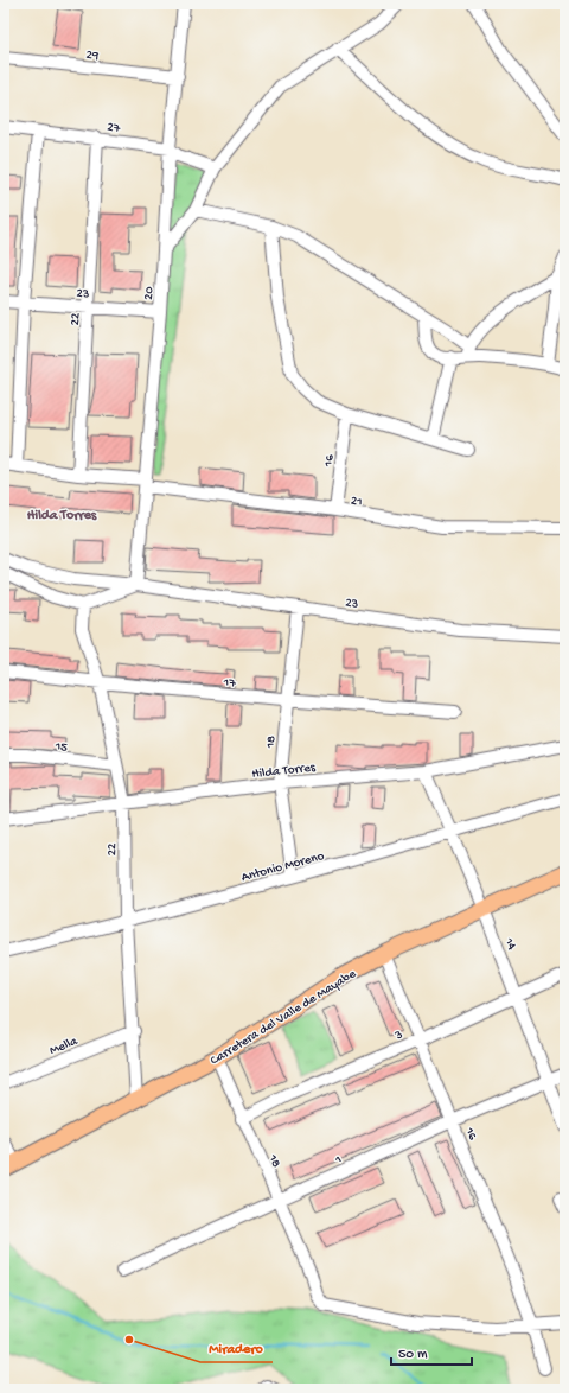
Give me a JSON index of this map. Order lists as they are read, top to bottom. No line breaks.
{"streets":{"main road":["Carretera del Valle de Mayabe"],"street":["29","27","23","20","22","16","21","17","18","15","Hilda Torres","Antonio Moreno","14","3","Mella","1"]},"crossings":[["29","20"],["27","20"],["27","22"],["23","20"],["23","22"],["23","18"],["20","21"],["22","21"],["22","17"],["22","15"],["22","Hilda Torres"],["22","Antonio Moreno"],["22","Carretera del Valle de Mayabe"],["22","Mella"],["16","21"],["16","18"],["16","Carretera del Valle de Mayabe"],["16","3"],["16","1"],["17","18"],["18","Hilda Torres"],["18","Antonio Moreno"],["18","Carretera del Valle de Mayabe"],["18","3"],["18","1"],["Hilda Torres","14"],["Antonio Moreno","14"],["14","Carretera del Valle de Mayabe"],["14","3"],["14","1"]],"districts":["Hilda Torres"],"places":["Miradero"],"scale_bar":"50 m"}
